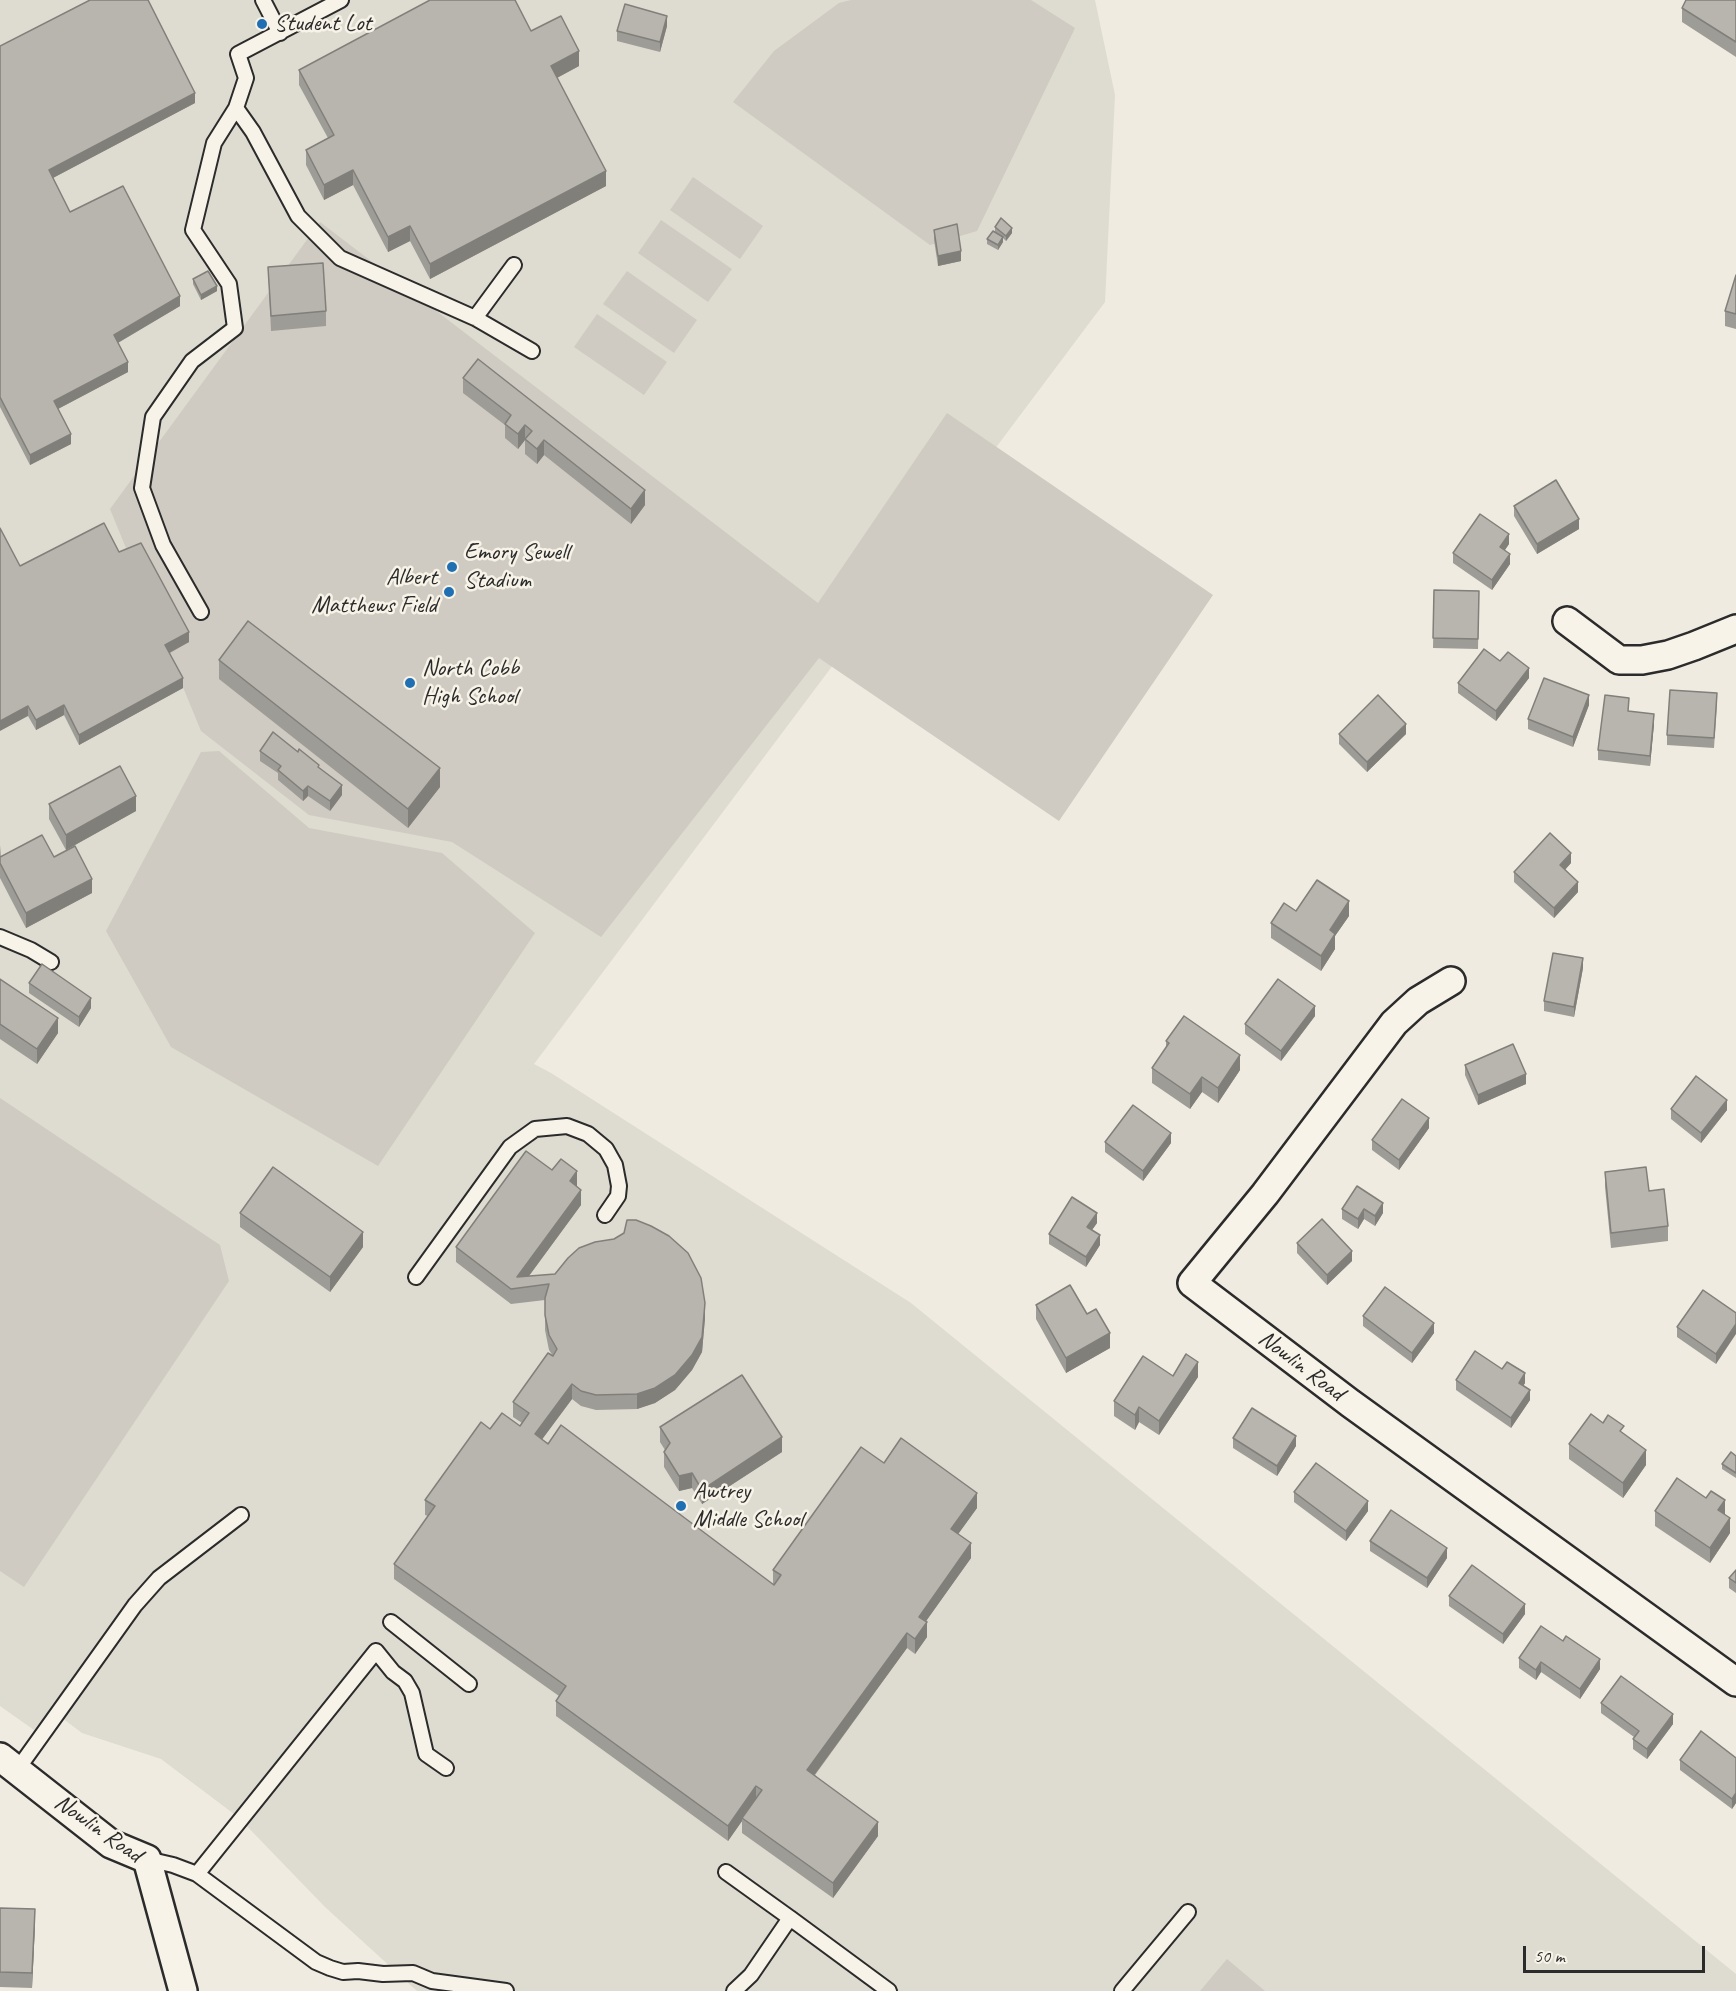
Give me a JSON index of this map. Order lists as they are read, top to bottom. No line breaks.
{"streets":{"street":["Nowlin Road"]},"places":["Student Lot","Emory Sewell Stadium","Albert Matthews Field","North Cobb High School","Awtrey Middle School"],"scale_bar":"50 m"}
